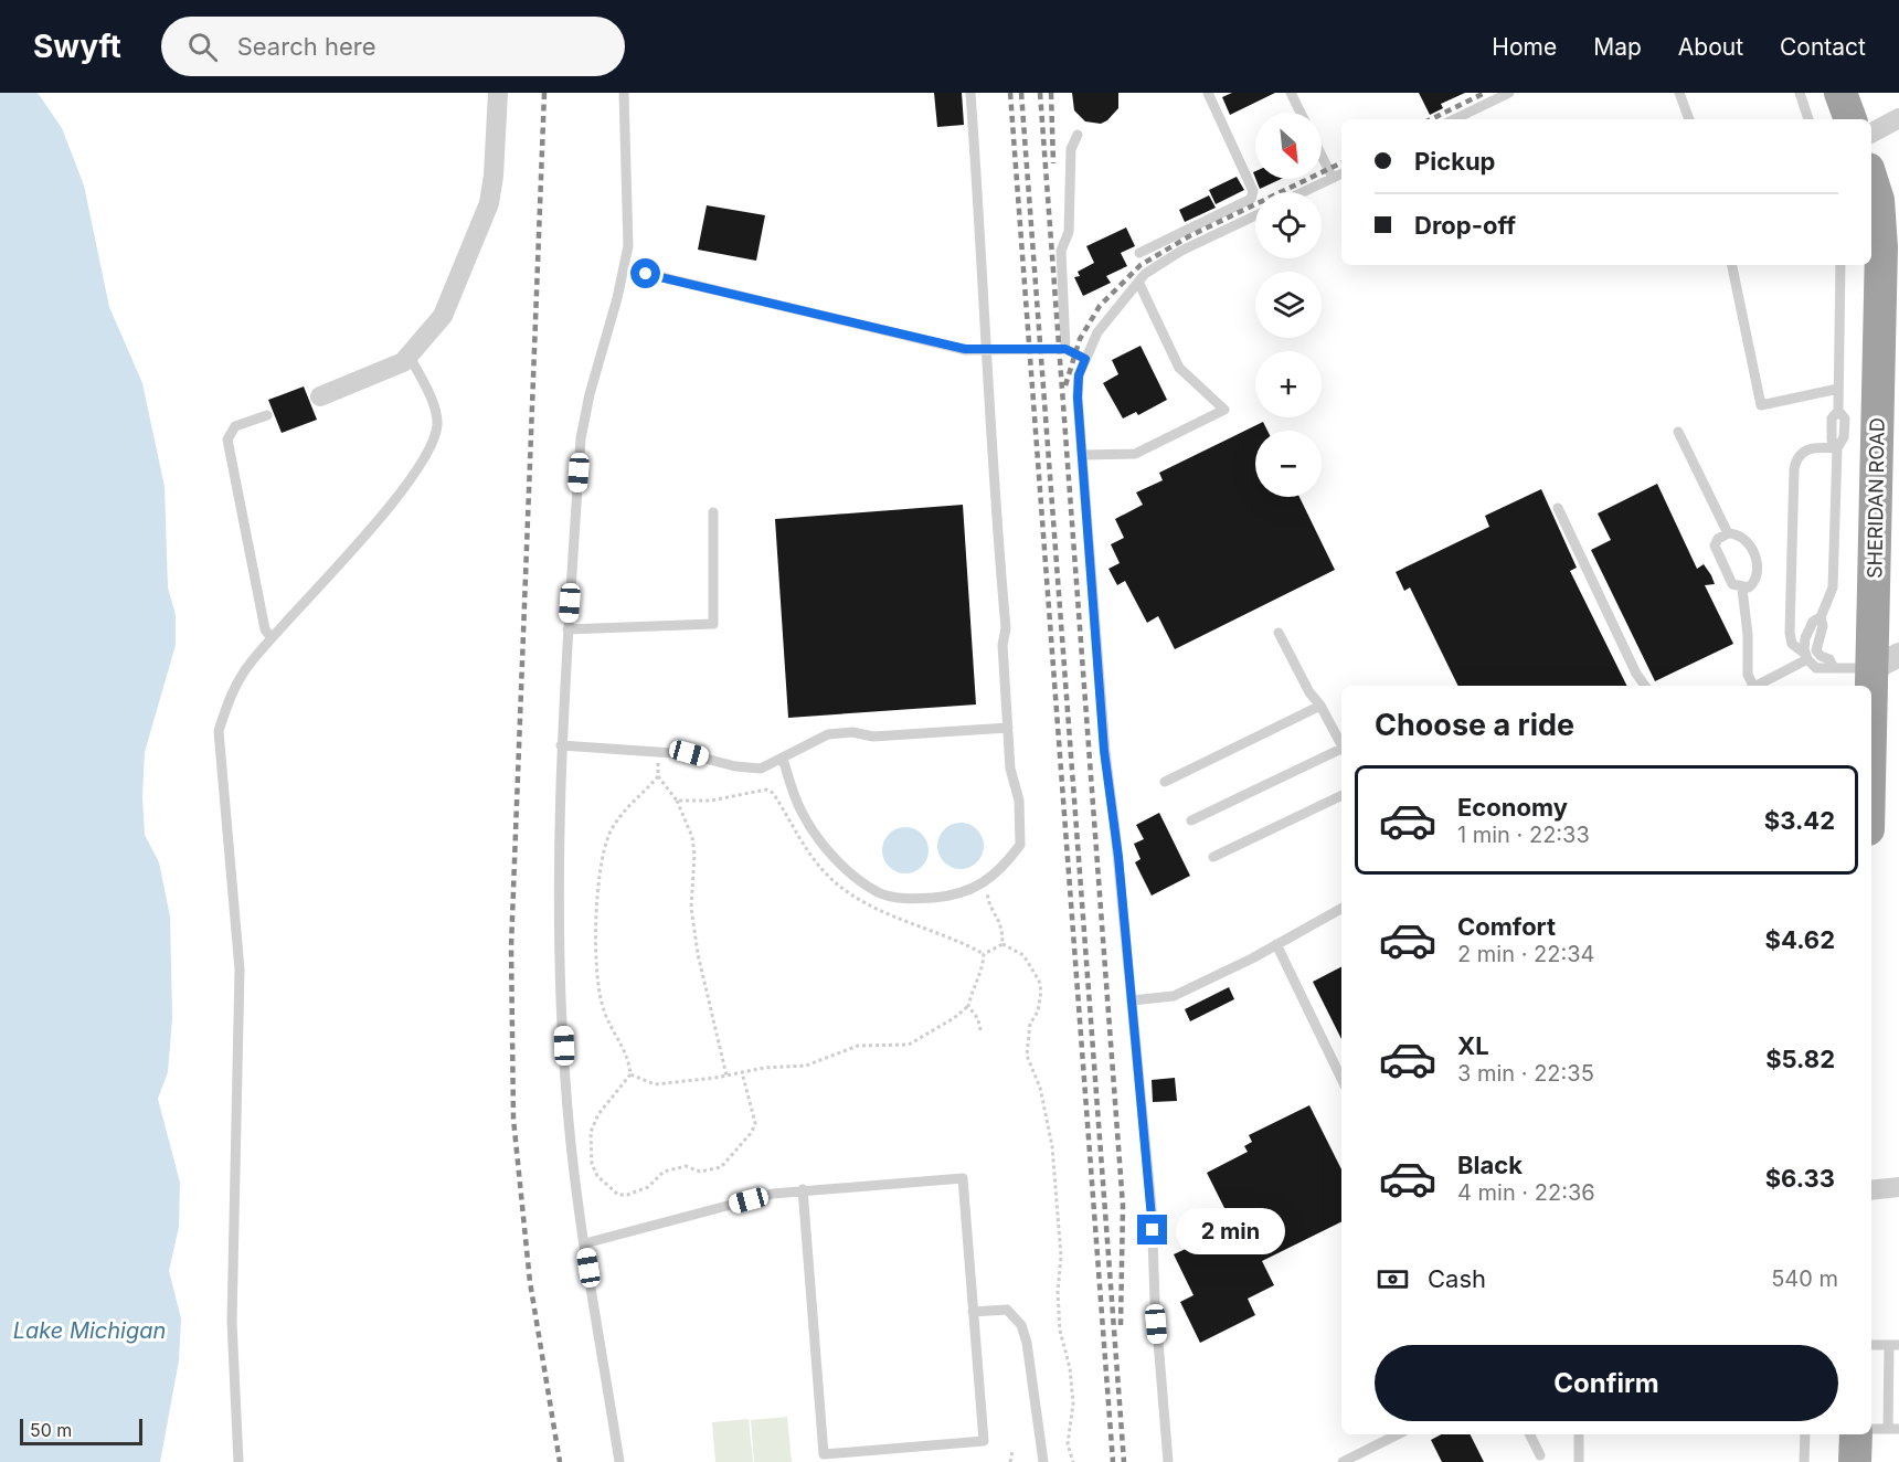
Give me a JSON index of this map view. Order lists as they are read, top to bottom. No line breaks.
{"streets":{"highway":["SHERIDAN ROAD"]},"water":["Lake Michigan"],"scale_bar":"50 m","north":"bottom right","page":{"header":"Swyft","search":"Search here","nav":["Home","Map","About","Contact"],"map_buttons":["+","−"],"banner":["Pickup","Drop-off"],"heading":"Choose a ride","list":[{"name":"Economy","note":"1 min · 22:33","value":"$3.42"},{"name":"Comfort","note":"2 min · 22:34","value":"$4.62"},{"name":"XL","note":"3 min · 22:35","value":"$5.82"},{"name":"Black","note":"4 min · 22:36","value":"$6.33"}],"bubble":"2 min","pay":["Cash","540 m"],"buttons":"Confirm","scale":"50 m"}}
